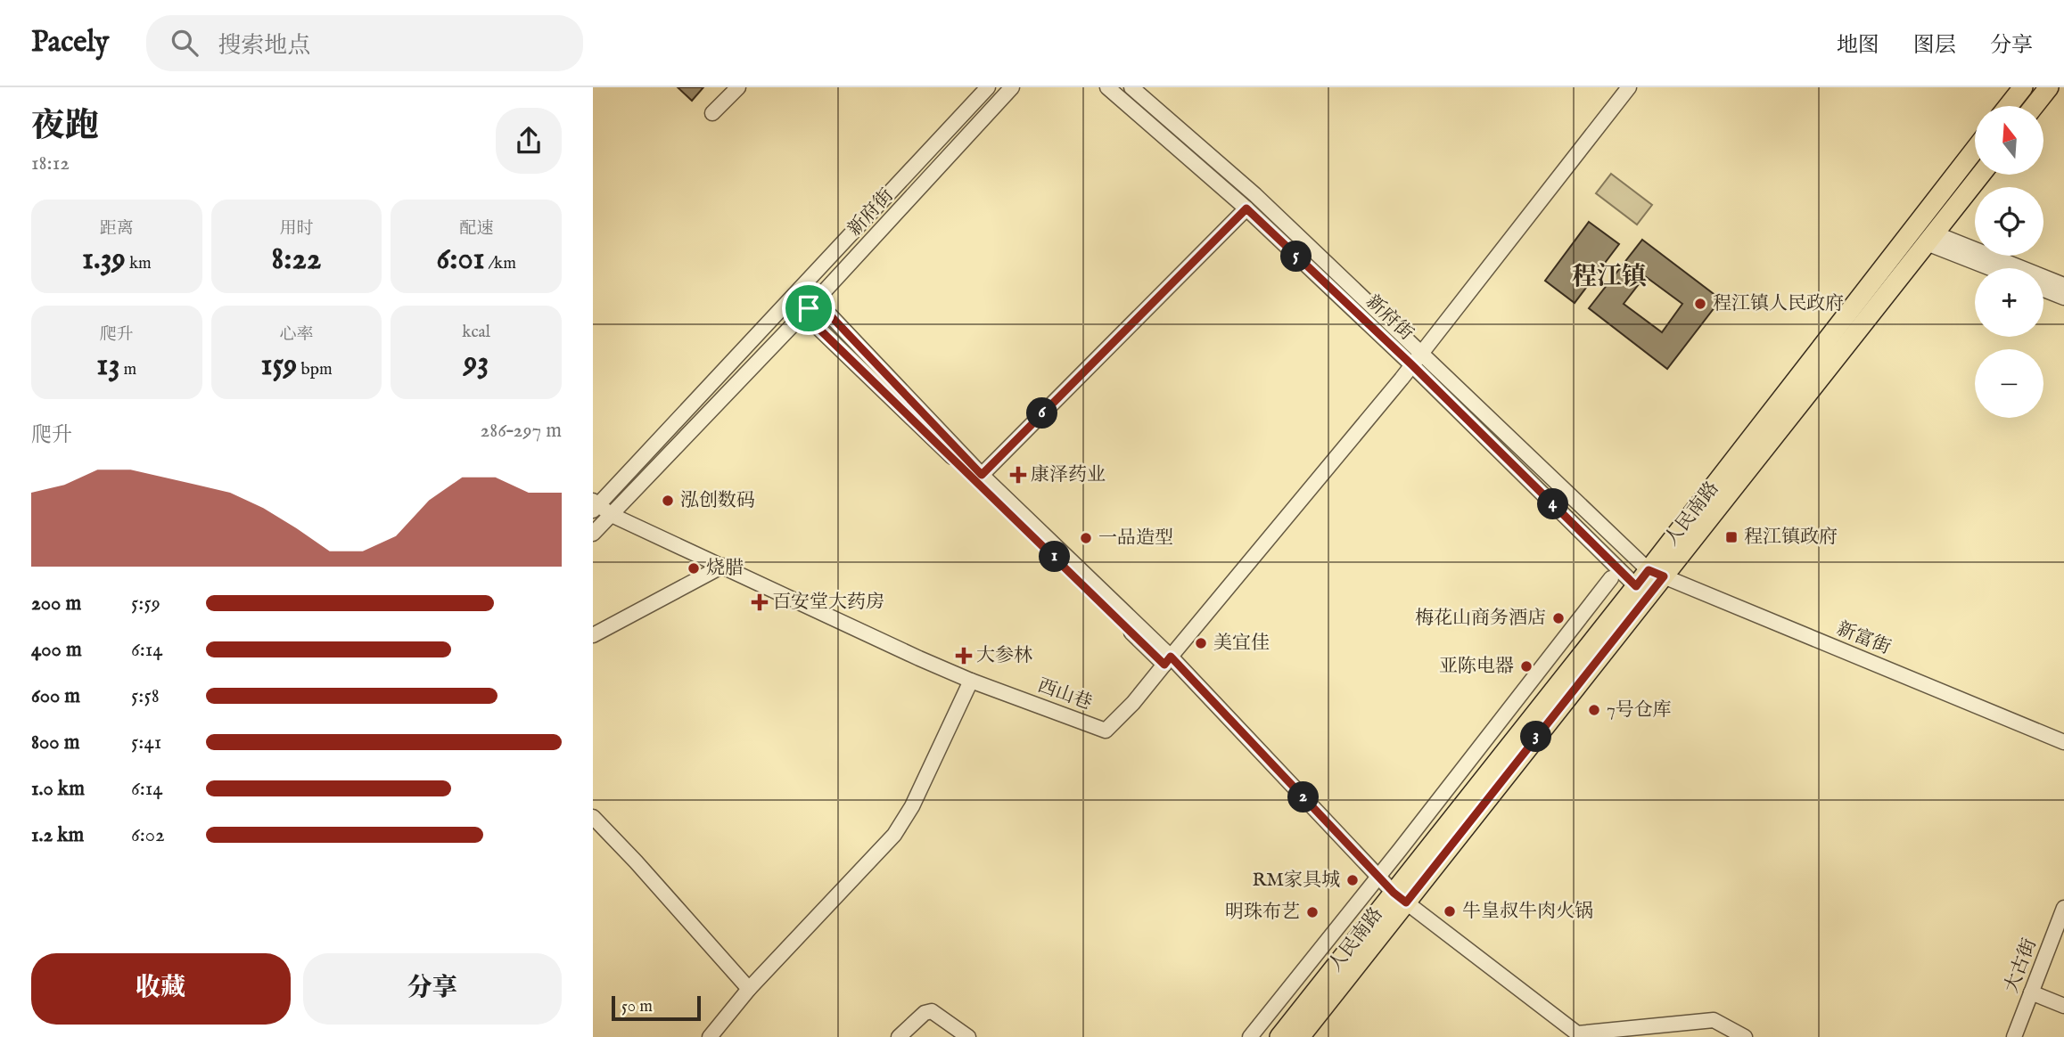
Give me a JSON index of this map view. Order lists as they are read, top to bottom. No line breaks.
{"streets":{"main road":["人民南路"],"street":["新府街","新富街","西山巷","大古街"]},"crossings":[["新府街","人民南路"],["新府街","新富街"],["人民南路","新富街"]],"districts":["程江镇"],"places":{"other":["程江镇人民政府","泓创数码","一品造型","烧腊","梅花山商务酒店","美宜佳","亚陈电器","7号仓库","RM家具城","牛皇叔牛肉火锅","明珠布艺"],"health":["康泽药业","百安堂大药房","大参林"],"transit":["程江镇政府"]},"scale_bar":"50 m","north":"top","page":{"header":"Pacely","search":"搜索地点","nav":["地图","图层","分享"],"heading":["夜跑","18:12"],"map_buttons":["+","−"],"stats":[["距离","1.39 km"],["用时","8:22"],["配速","6:01 /km"],["爬升","13 m"],["心率","159 bpm"],["kcal","93"]],"pins":["5","6","4","1","3","2"],"chart":["爬升","286–297 m"],"list":[{"name":"200 m","note":"5:59"},{"name":"400 m","note":"6:14"},{"name":"600 m","note":"5:58"},{"name":"800 m","note":"5:41"},{"name":"1.0 km","note":"6:14"},{"name":"1.2 km","note":"6:02"}],"buttons":["收藏","分享"],"scale":"50 m"}}
